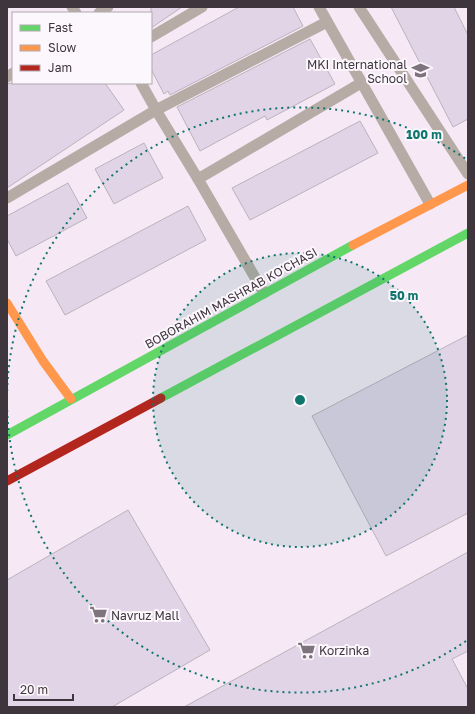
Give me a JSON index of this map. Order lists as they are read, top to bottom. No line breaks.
{"streets":{"main road":["BOBORAHIM MASHRAB KO'CHASI"]},"places":{"school or university":["MKI International School"],"supermarket":["Navruz Mall","Korzinka"]},"legend":["Fast","Slow","Jam"],"scale_bar":"20 m","rings":["100 m","50 m"]}
